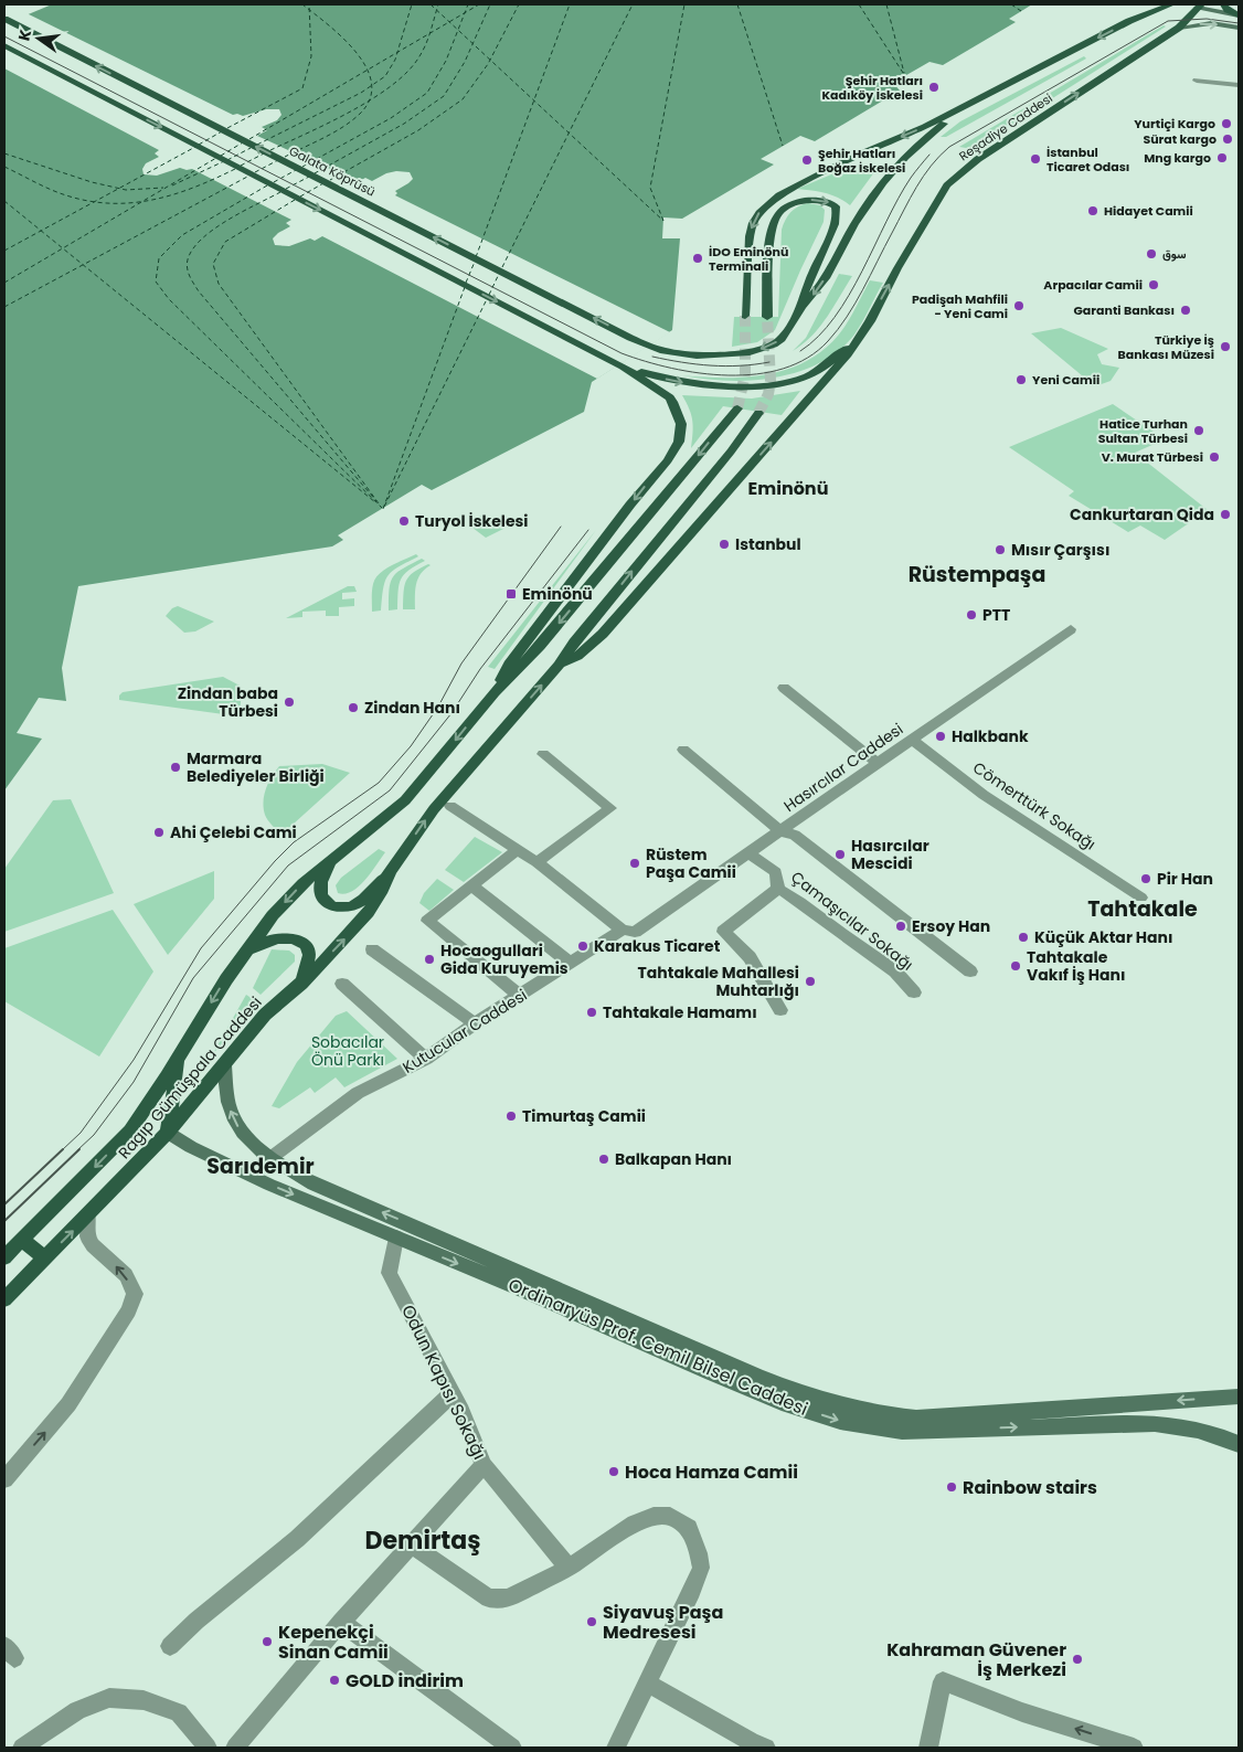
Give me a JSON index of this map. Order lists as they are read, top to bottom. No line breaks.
{"streets":{"main road":["Reşadiye Caddesi","Galata Köprüsü","Ragıp Gümüşpala Caddesi"],"street":["Hasırcılar Caddesi","Cömerttürk Sokağı","Çamaşıcılar Sokağı","Kutucular Caddesi","Ordinaryüs Prof. Cemil Bilsel Caddesi","Odun Kapısı Sokağı"]},"crossings":[["Reşadiye Caddesi","Ragıp Gümüşpala Caddesi"],["Hasırcılar Caddesi","Cömerttürk Sokağı"],["Hasırcılar Caddesi","Çamaşıcılar Sokağı"],["Hasırcılar Caddesi","Kutucular Caddesi"],["Kutucular Caddesi","Ordinaryüs Prof. Cemil Bilsel Caddesi"],["Ragıp Gümüşpala Caddesi","Ordinaryüs Prof. Cemil Bilsel Caddesi"],["Ordinaryüs Prof. Cemil Bilsel Caddesi","Odun Kapısı Sokağı"]],"districts":["Eminönü","Rüstempaşa","Tahtakale","Sarıdemir","Demirtaş"],"parks":["Sobacılar Önü Parkı"],"places":{"other":["Şehir Hatları Kadıköy İskelesi","Yurtiçi Kargo","Sürat kargo","Mng kargo","İstanbul Ticaret Odası","Şehir Hatları Boğaz İskelesi","Hidayet Camii","سوق","İDO Eminönü Terminali","Arpacılar Camii","Padişah Mahfili - Yeni Cami","Garanti Bankası","Türkiye İş Bankası Müzesi","Yeni Camii","Hatice Turhan Sultan Türbesi","V. Murat Türbesi","Cankurtaran Qida","Turyol İskelesi","Istanbul","Mısır Çarşısı","PTT","Zindan baba Türbesi","Zindan Hanı","Halkbank","Marmara Belediyeler Birliği","Ahi Çelebi Cami","Hasırcılar Mescidi","Rüstem Paşa Camii","Pir Han","Ersoy Han","Küçük Aktar Hanı","Karakus Ticaret","Hocaogullari Gida Kuruyemis","Tahtakale Vakıf İş Hanı","Tahtakale Mahallesi Muhtarlığı","Tahtakale Hamamı","Timurtaş Camii","Balkapan Hanı","Hoca Hamza Camii","Rainbow stairs","Siyavuş Paşa Medresesi","Kepenekçi Sinan Camii","Kahraman Güvener İş Merkezi","GOLD indirim"],"transit":["Eminönü"]},"north":"left"}
